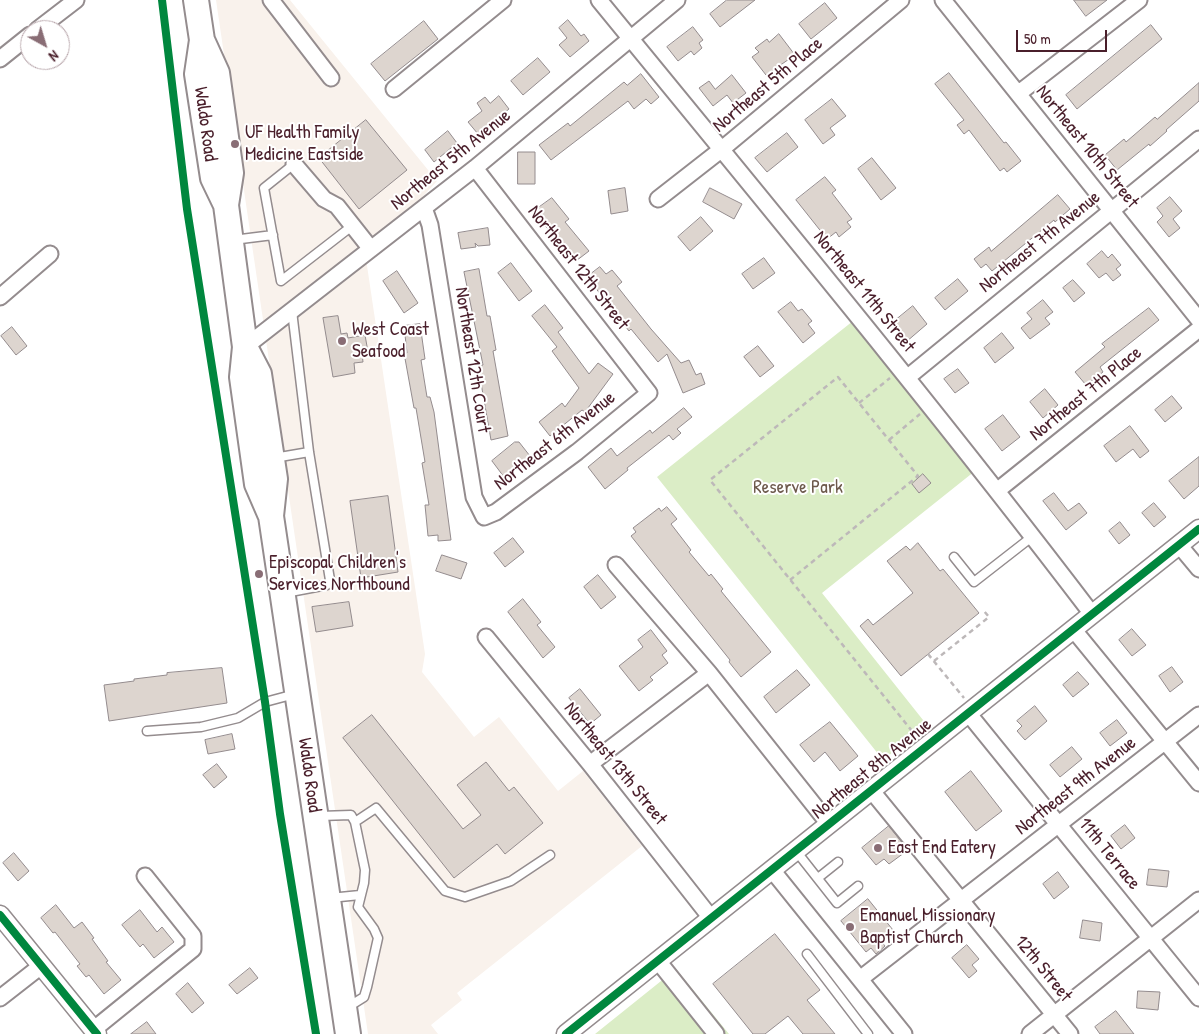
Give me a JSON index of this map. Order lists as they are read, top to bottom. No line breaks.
{"streets":{"highway":["Waldo Road"],"street":["Northeast 5th Place","Northeast 10th Street","Northeast 5th Avenue","Northeast 7th Avenue","Northeast 12th Street","Northeast 11th Street","Northeast 12th Court","Northeast 7th Place","Northeast 6th Avenue","Northeast 13th Street","Northeast 8th Avenue","Northeast 9th Avenue","11th Terrace","12th Street"]},"crossings":[["Northeast 5th Place","Northeast 11th Street"],["Waldo Road","Northeast 5th Avenue"],["Northeast 10th Street","Northeast 7th Avenue"],["Northeast 5th Avenue","Northeast 12th Street"],["Northeast 5th Avenue","Northeast 11th Street"],["Northeast 5th Avenue","Northeast 12th Court"],["Northeast 7th Avenue","Northeast 11th Street"],["Northeast 12th Street","Northeast 6th Avenue"],["Northeast 11th Street","Northeast 7th Place"],["Northeast 11th Street","Northeast 8th Avenue"],["Northeast 12th Court","Northeast 6th Avenue"],["Northeast 13th Street","Northeast 8th Avenue"],["Northeast 8th Avenue","11th Terrace"],["Northeast 8th Avenue","12th Street"],["Northeast 9th Avenue","11th Terrace"],["Northeast 9th Avenue","12th Street"]],"parks":["Reserve Park"],"places":["UF Health Family Medicine Eastside","West Coast Seafood","Episcopal Children's Services Northbound","East End Eatery","Emanuel Missionary Baptist Church"],"scale_bar":"50 m","north":"bottom right"}
